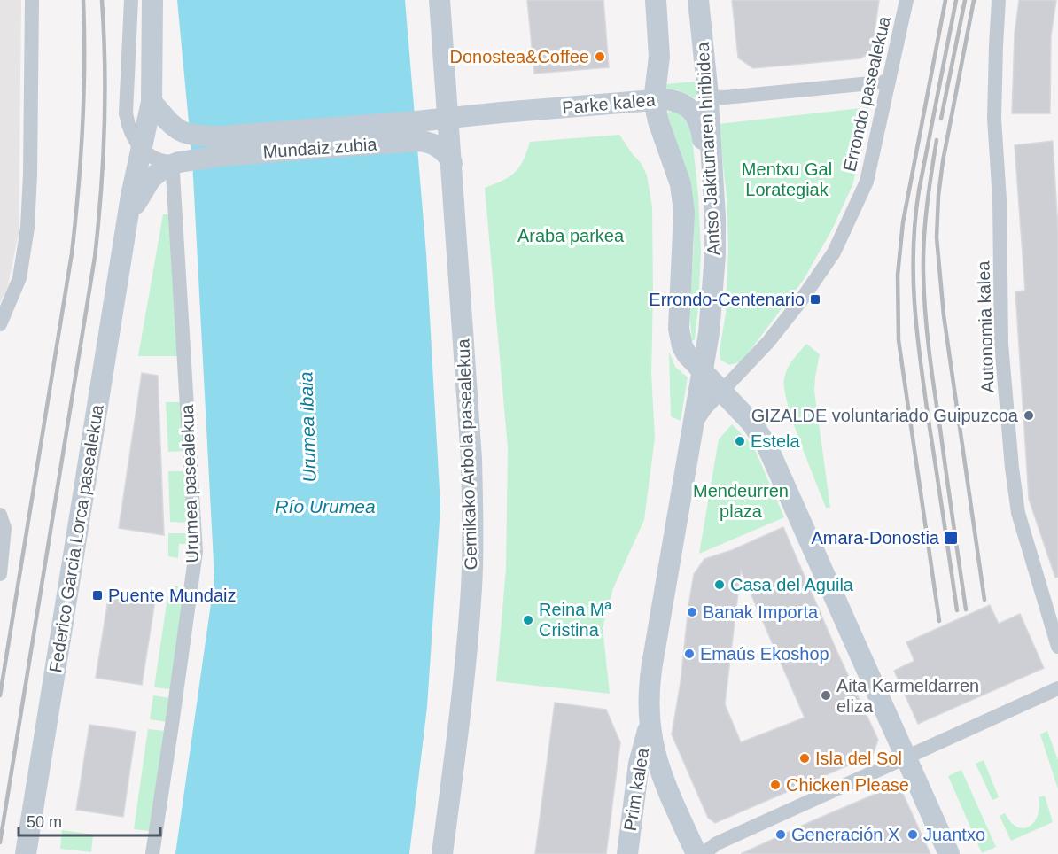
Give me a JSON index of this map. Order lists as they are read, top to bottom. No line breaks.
{"streets":{"main road":["Parke kalea","Mundaiz zubia","Antso Jakitunaren hiribidea","Gernikako Arbola pasealekua","Federico Garcia Lorca pasealekua","Prim kalea"],"street":["Errondo pasealekua","Autonomia kalea","Urumea pasealekua"]},"crossings":[["Errondo pasealekua","Antso Jakitunaren hiribidea"],["Parke kalea","Mundaiz zubia"],["Parke kalea","Antso Jakitunaren hiribidea"],["Parke kalea","Gernikako Arbola pasealekua"],["Mundaiz zubia","Gernikako Arbola pasealekua"],["Mundaiz zubia","Urumea pasealekua"],["Mundaiz zubia","Federico Garcia Lorca pasealekua"],["Urumea pasealekua","Federico Garcia Lorca pasealekua"]],"water":["Urumea ibaia","Río Urumea"],"parks":["Mentxu Gal Lorategiak","Araba parkea","Mendeurren plaza"],"places":{"other":["Donostea&Coffee","GIZALDE voluntariado Guipuzcoa","Estela","Casa del Aguila","Banak Importa","Reina Mª Cristina","Emaús Ekoshop","Aita Karmeldarren eliza","Isla del Sol","Chicken Please","Generación X","Juantxo"],"transit":["Errondo-Centenario","Amara-Donostia","Puente Mundaiz"]},"scale_bar":"50 m"}
